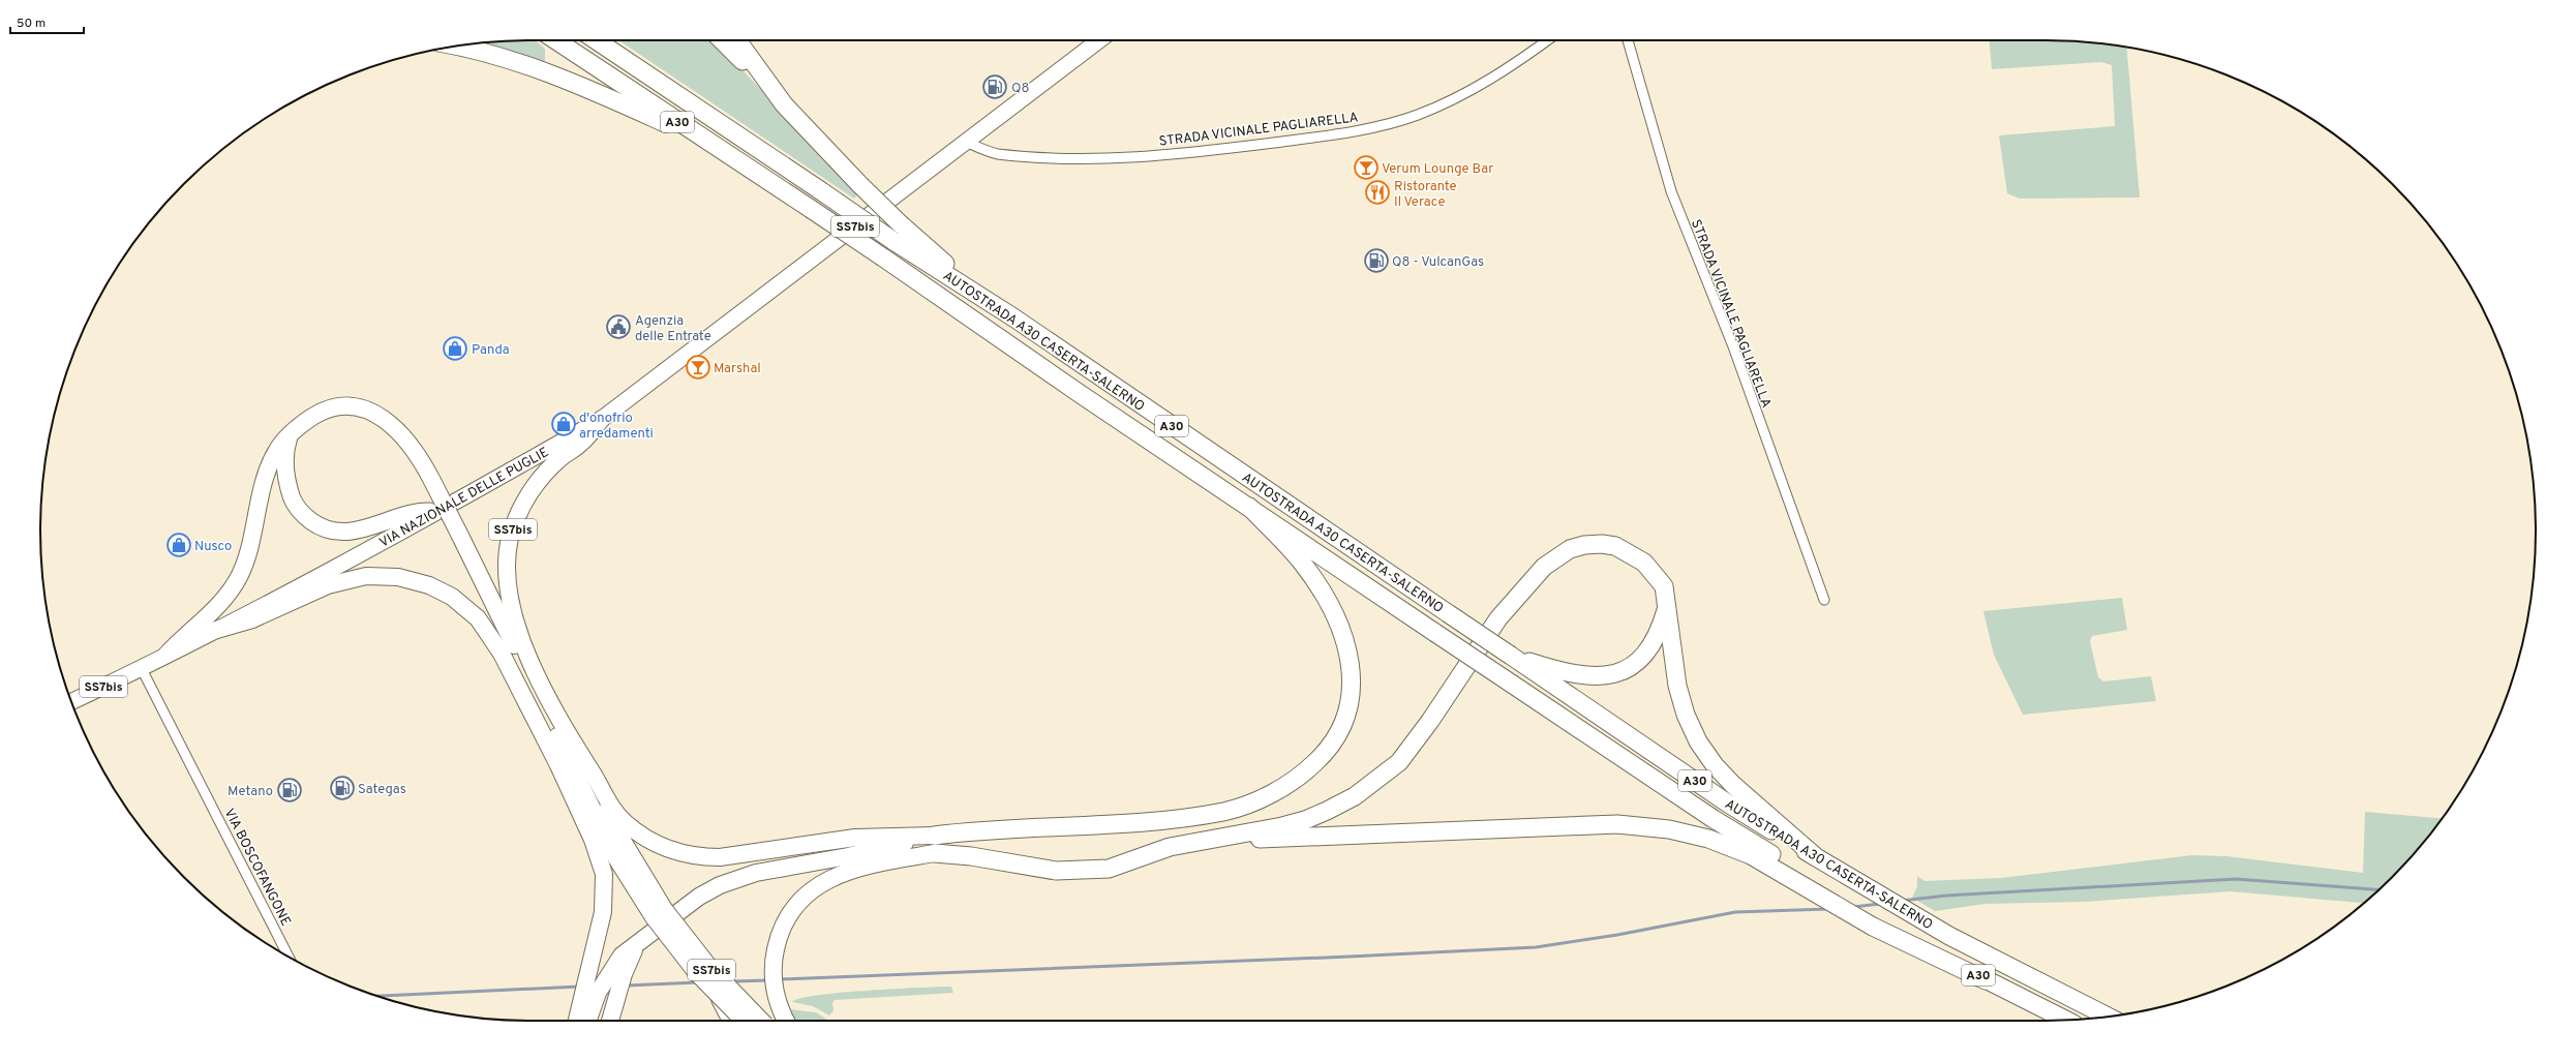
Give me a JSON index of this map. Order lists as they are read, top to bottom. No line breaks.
{"streets":{"highway":["A30","SS7bis","AUTOSTRADA A30 CASERTA-SALERNO"],"main road":["VIA NAZIONALE DELLE PUGLIE"],"street":["STRADA VICINALE PAGLIARELLA","VIA BOSCOFANGONE"]},"crossings":[["STRADA VICINALE PAGLIARELLA","VIA NAZIONALE DELLE PUGLIE"],["SS7bis","VIA NAZIONALE DELLE PUGLIE"],["VIA NAZIONALE DELLE PUGLIE","VIA BOSCOFANGONE"]],"places":{"fuel station":["Q8","Q8 - VulcanGas","Sategas","Metano"],"bar":["Verum Lounge Bar","Marshal"],"restaurant":["Ristorante Il Verace"],"public building":["Agenzia delle Entrate"],"shop":["Panda","d'onofrio arredamenti","Nusco"]},"scale_bar":"50 m"}
